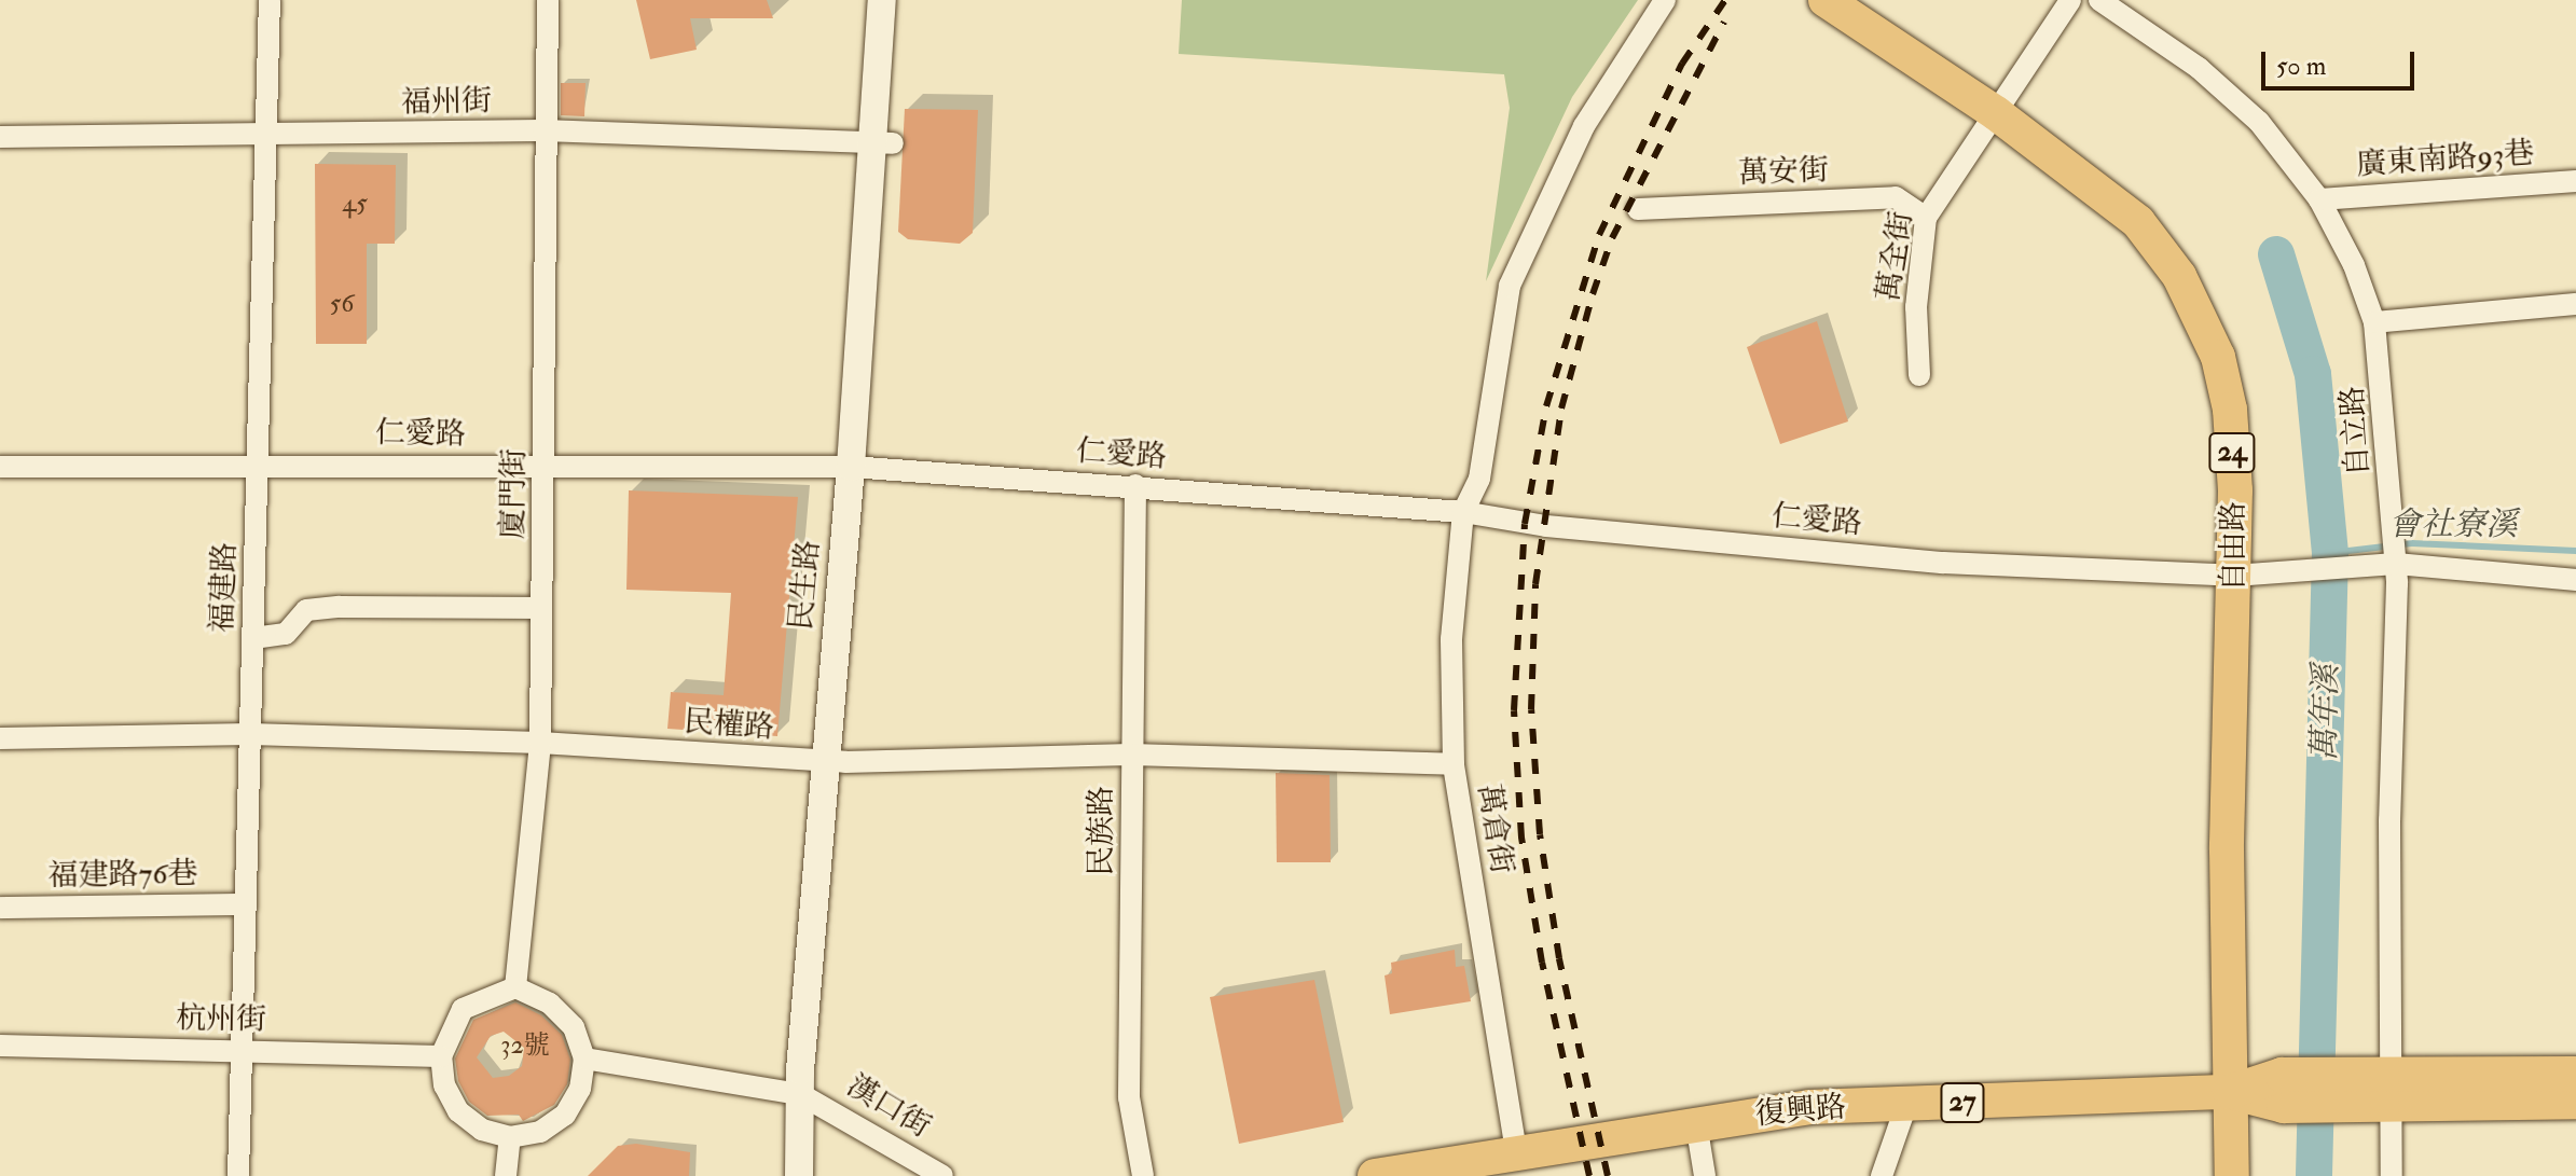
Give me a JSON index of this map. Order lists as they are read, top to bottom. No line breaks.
{"streets":{"main road":["24","自由路","27","復興路"],"street":["福州街","廣東南路93巷","萬安街","萬全街","自立路","仁愛路","廈門街","民生路","福建路","民權路","萬倉街","民族路","福建路76巷","杭州街","漢口街"]},"crossings":[["福州街","廈門街"],["福州街","民生路"],["福州街","福建路"],["廣東南路93巷","自立路"],["萬安街","萬全街"],["萬全街","自由路"],["自立路","仁愛路"],["自立路","27"],["自立路","復興路"],["仁愛路","廈門街"],["仁愛路","自由路"],["仁愛路","民生路"],["仁愛路","福建路"],["仁愛路","萬倉街"],["仁愛路","民族路"],["廈門街","民權路"],["廈門街","杭州街"],["自由路","復興路"],["民生路","民權路"],["民生路","漢口街"],["福建路","民權路"],["福建路","福建路76巷"],["福建路","杭州街"],["民權路","萬倉街"],["民權路","民族路"],["萬倉街","復興路"],["27","復興路"]],"water":["會社寮溪","萬年溪"],"house_numbers":["45","56","32號"],"scale_bar":"50 m"}
